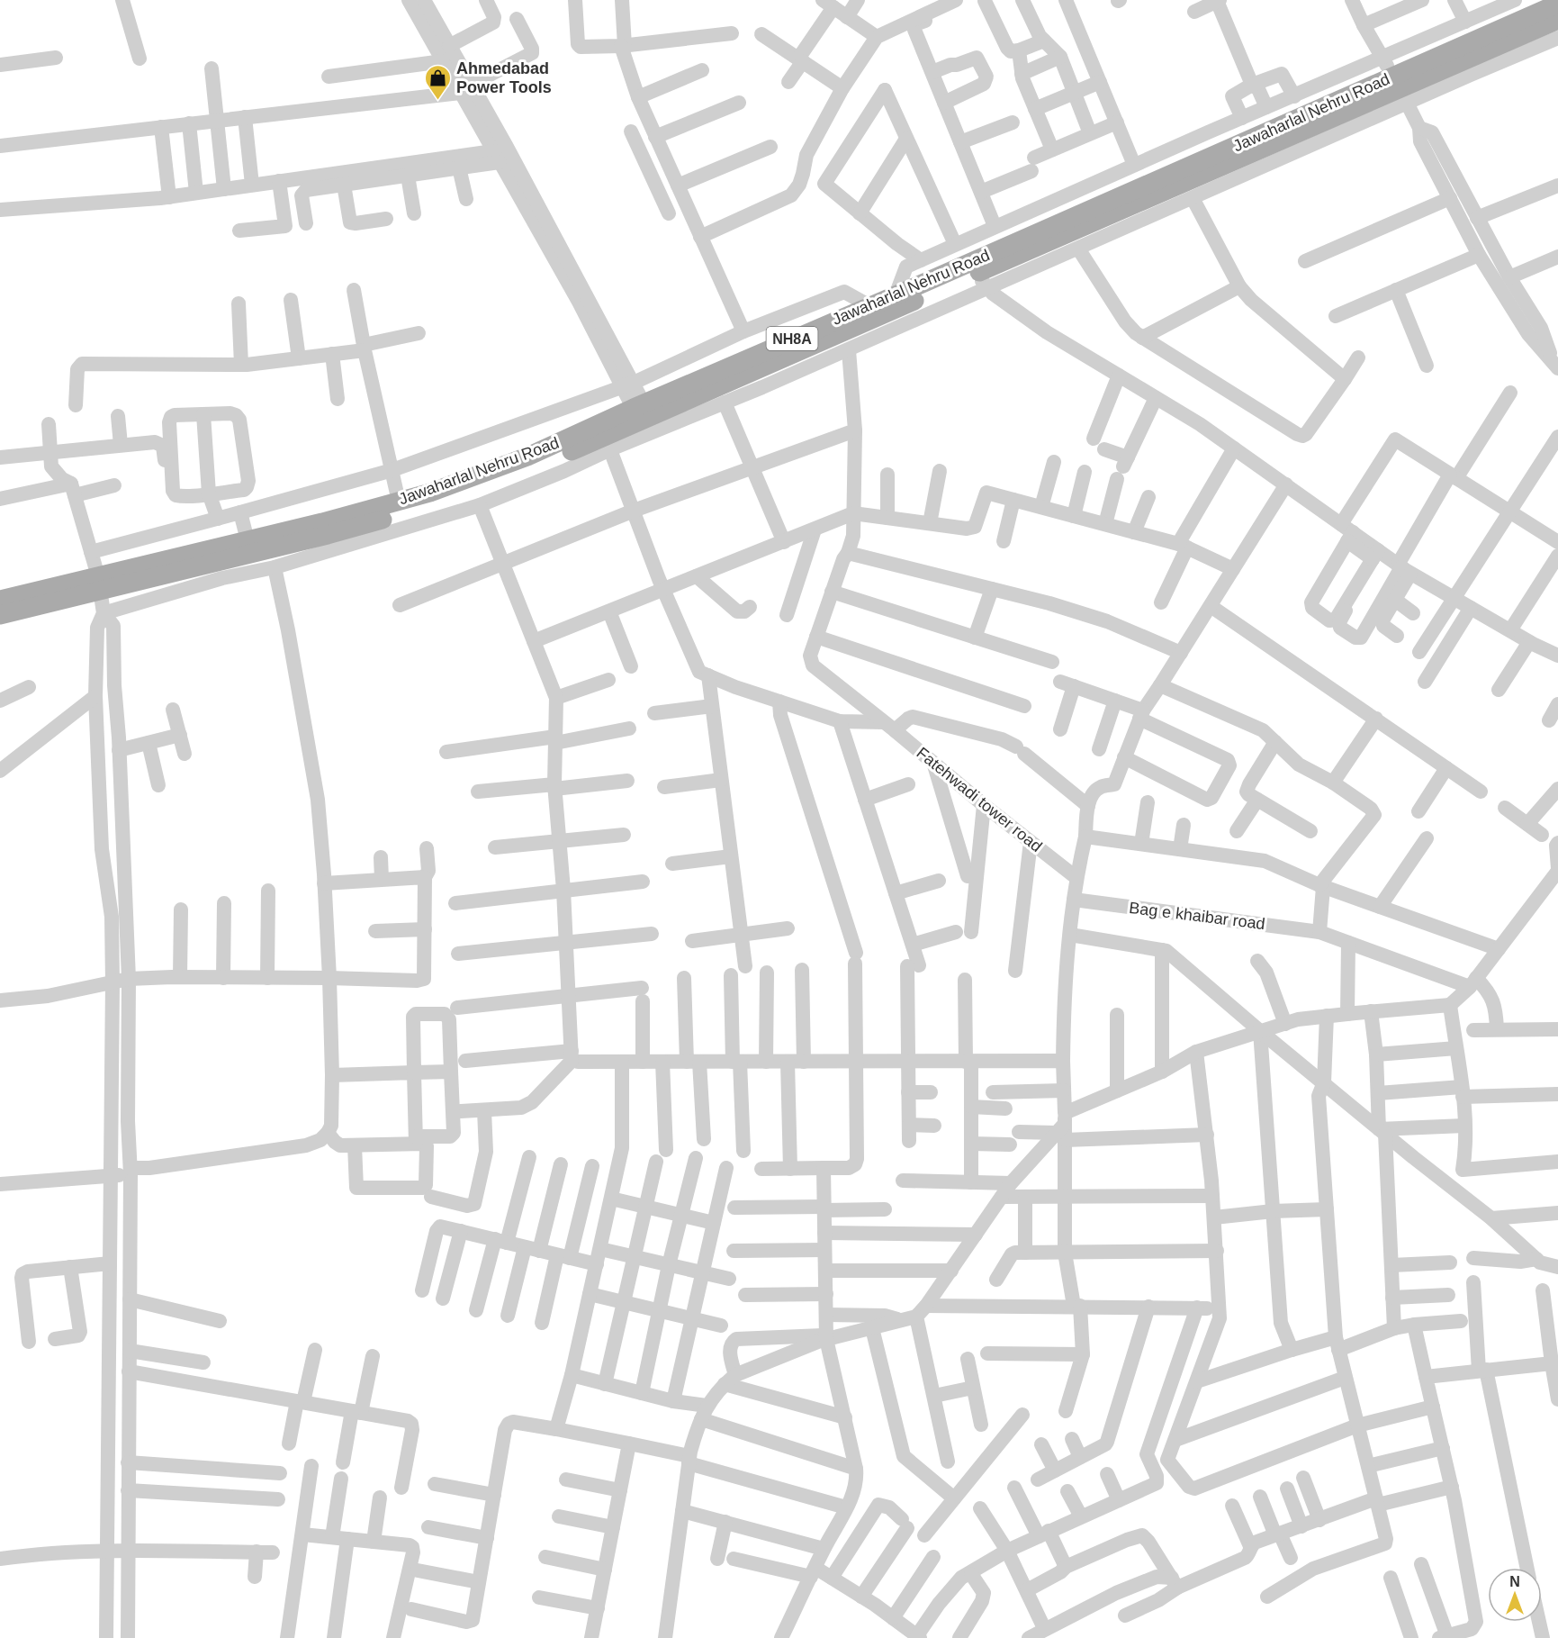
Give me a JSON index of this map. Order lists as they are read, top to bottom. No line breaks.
{"streets":{"main road":["Jawaharlal Nehru Road","NH8A"],"street":["Fatehwadi tower road","Bag e khaibar road"]},"places":{"shop":["Ahmedabad Power Tools"]},"north":"top"}
